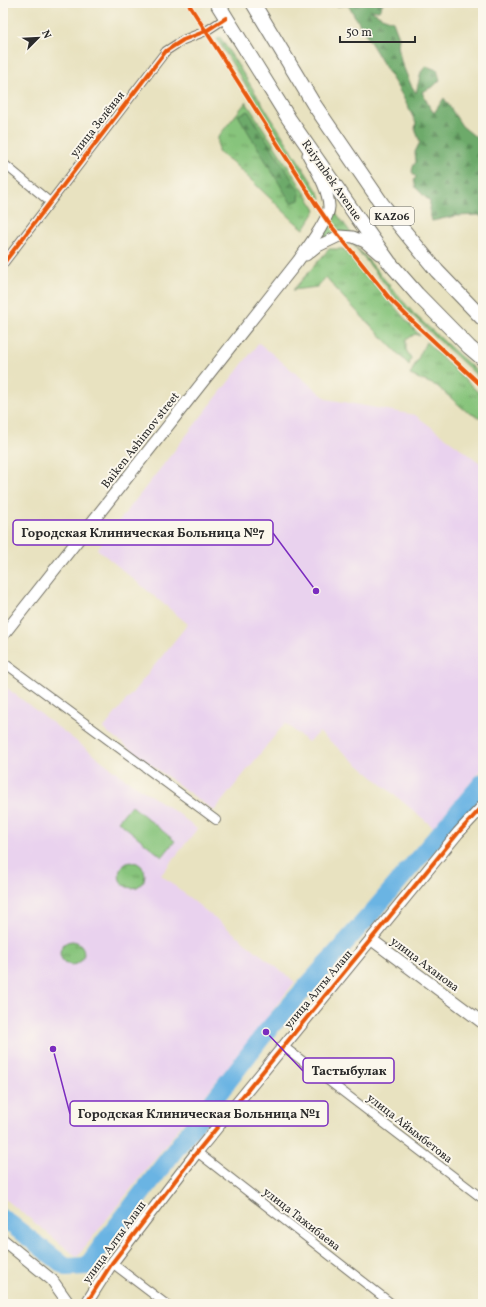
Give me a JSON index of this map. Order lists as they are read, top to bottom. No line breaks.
{"streets":{"highway":["Raiymbek Avenue","KАZ06"],"street":["улица Зелёная","Baiken Ashimov street","улица Аханова","улица Алты Алаш","улица Айымбетова","улица Тажибаева"]},"crossings":[["улица Зелёная","Raiymbek Avenue"],["улица Аханова","улица Алты Алаш"],["улица Алты Алаш","улица Айымбетова"],["улица Алты Алаш","улица Тажибаева"]],"places":["Городская Клиническая Больница №7","Тастыбулак","Городская Клиническая Больница №1"],"scale_bar":"50 m","north":"top right"}
